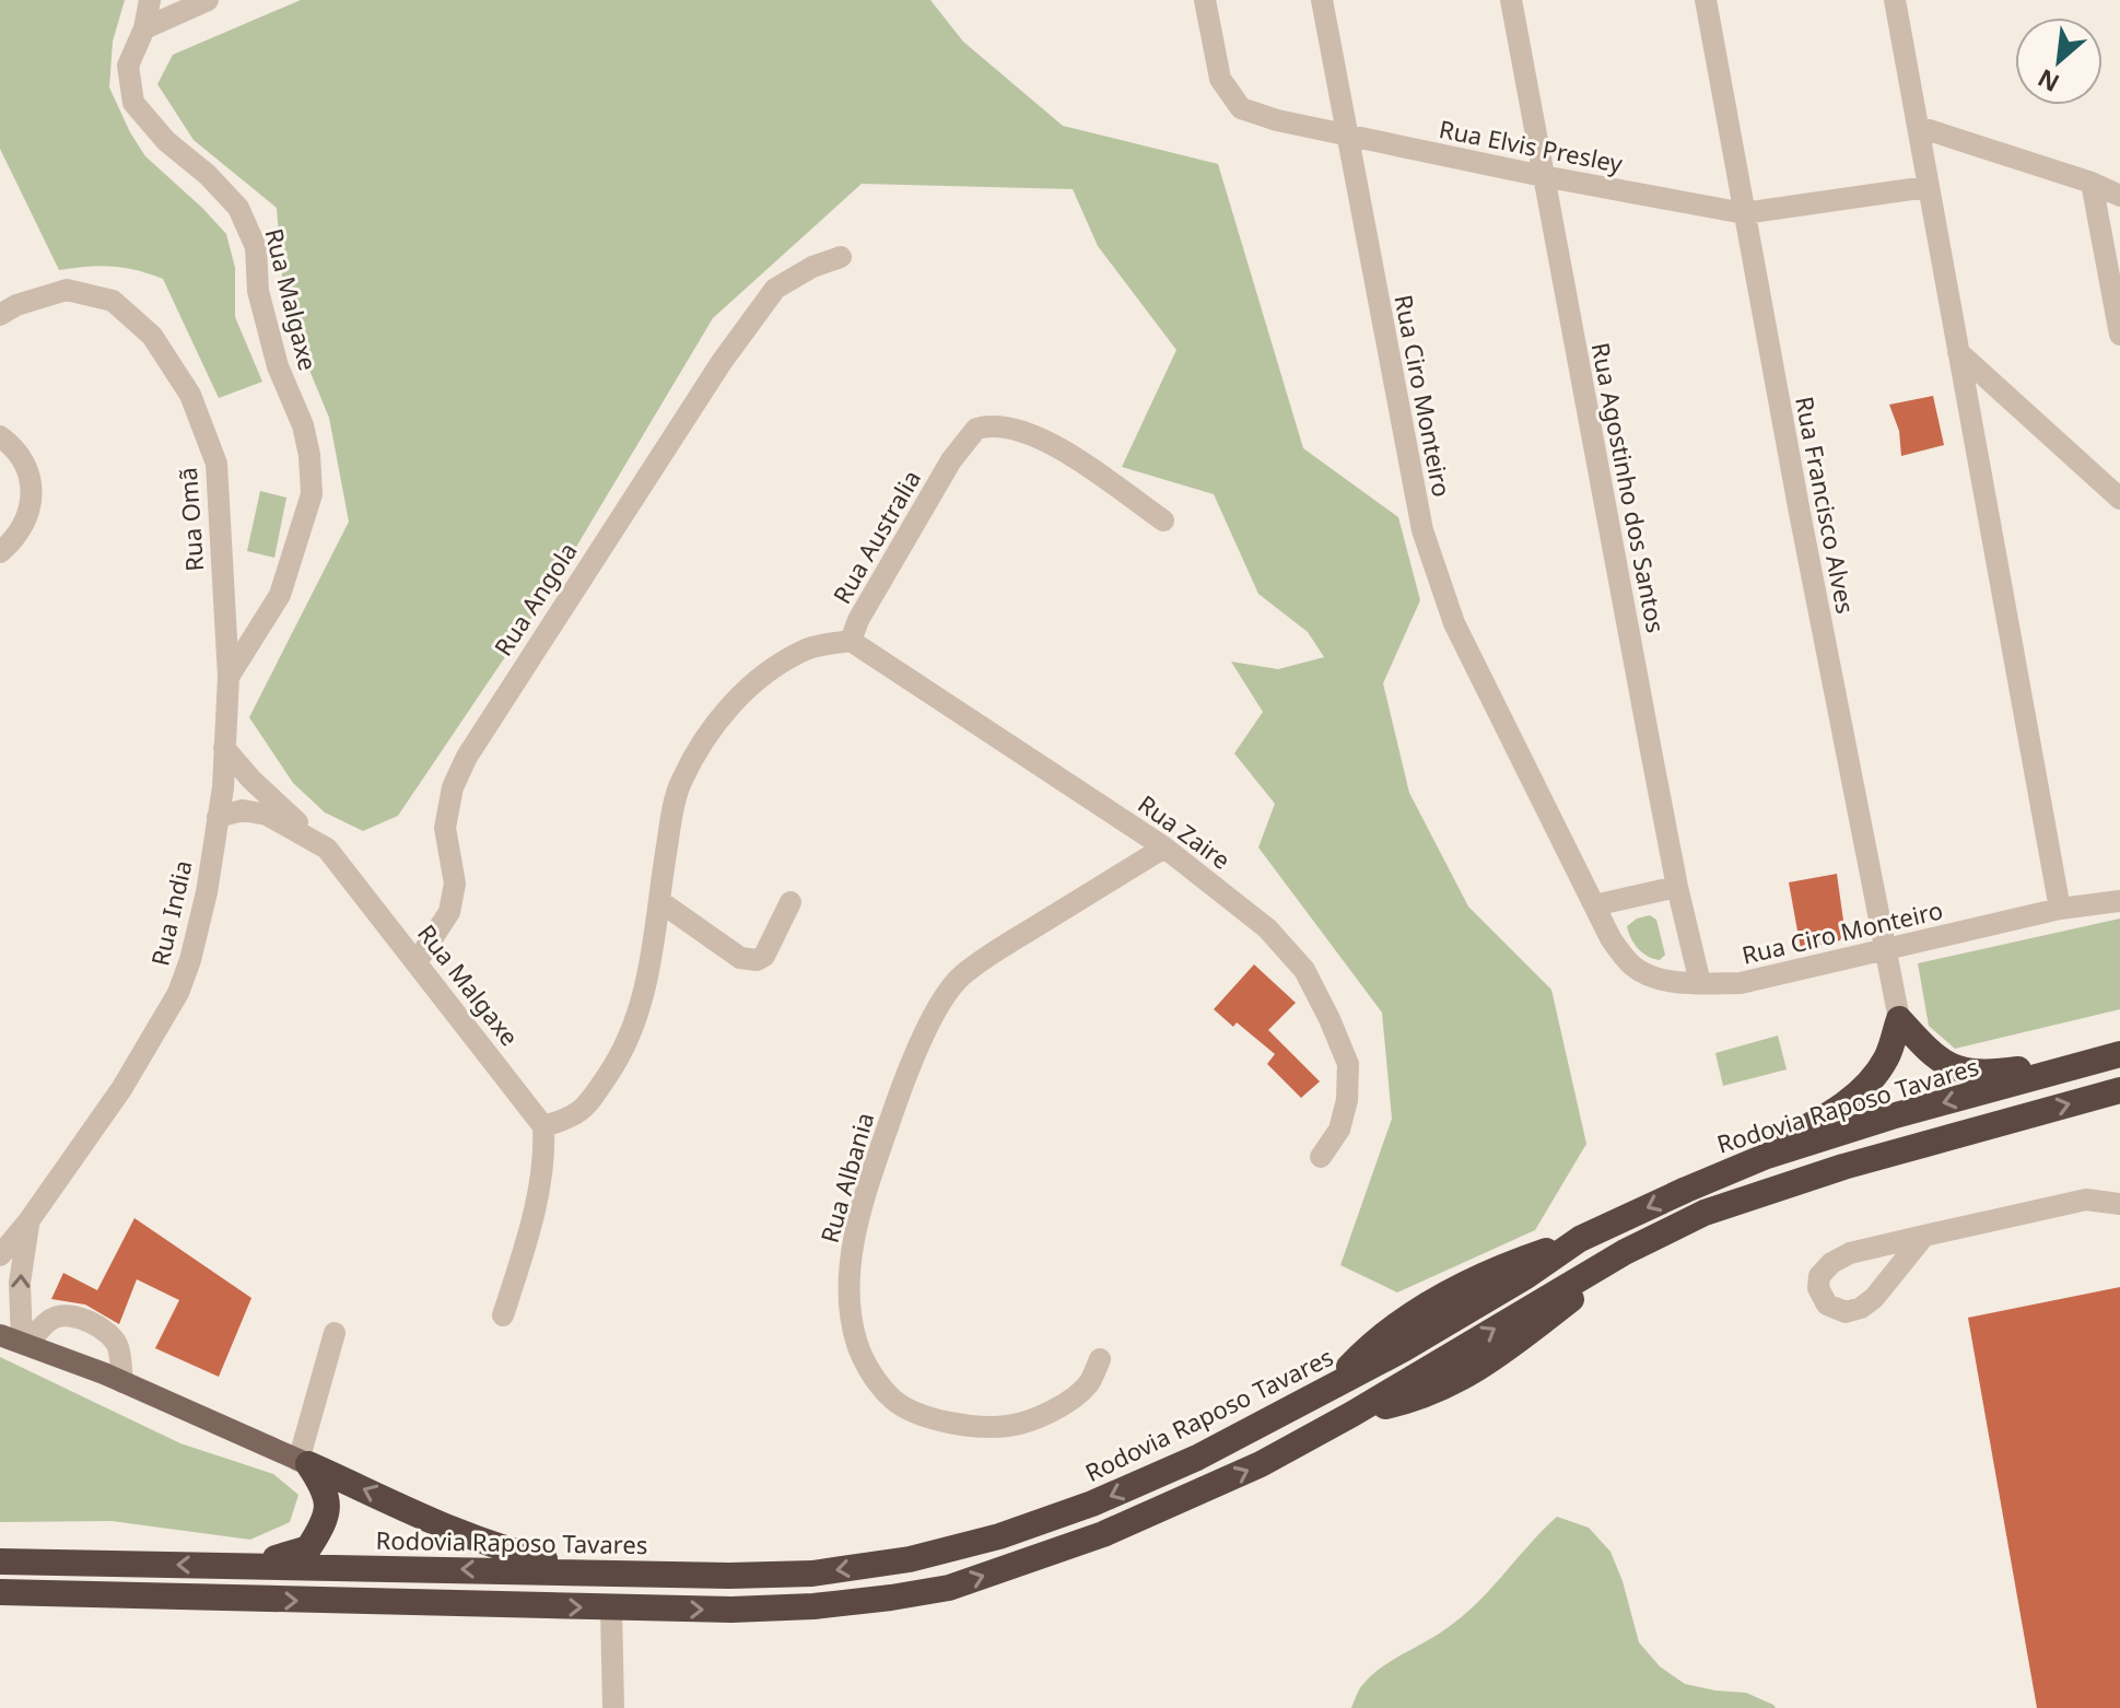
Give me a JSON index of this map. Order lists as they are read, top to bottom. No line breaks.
{"streets":{"highway":["Rodovia Raposo Tavares"],"street":["Rua Elvis Presley","Rua Malgaxe","Rua Ciro Monteiro","Rua Agostinho dos Santos","Rua Francisco Alves","Rua Omã","Rua Australia","Rua Angola","Rua Zaire","Rua India","Rua Albania"]},"crossings":[["Rua Elvis Presley","Rua Ciro Monteiro"],["Rua Elvis Presley","Rua Agostinho dos Santos"],["Rua Elvis Presley","Rua Francisco Alves"],["Rua Malgaxe","Rua Omã"],["Rua Malgaxe","Rua Australia"],["Rua Malgaxe","Rua Angola"],["Rua Malgaxe","Rua India"],["Rua Ciro Monteiro","Rua Agostinho dos Santos"],["Rua Ciro Monteiro","Rua Francisco Alves"],["Rua Omã","Rua India"],["Rua Australia","Rua Zaire"],["Rua Zaire","Rua Albania"]],"north":"bottom left"}
